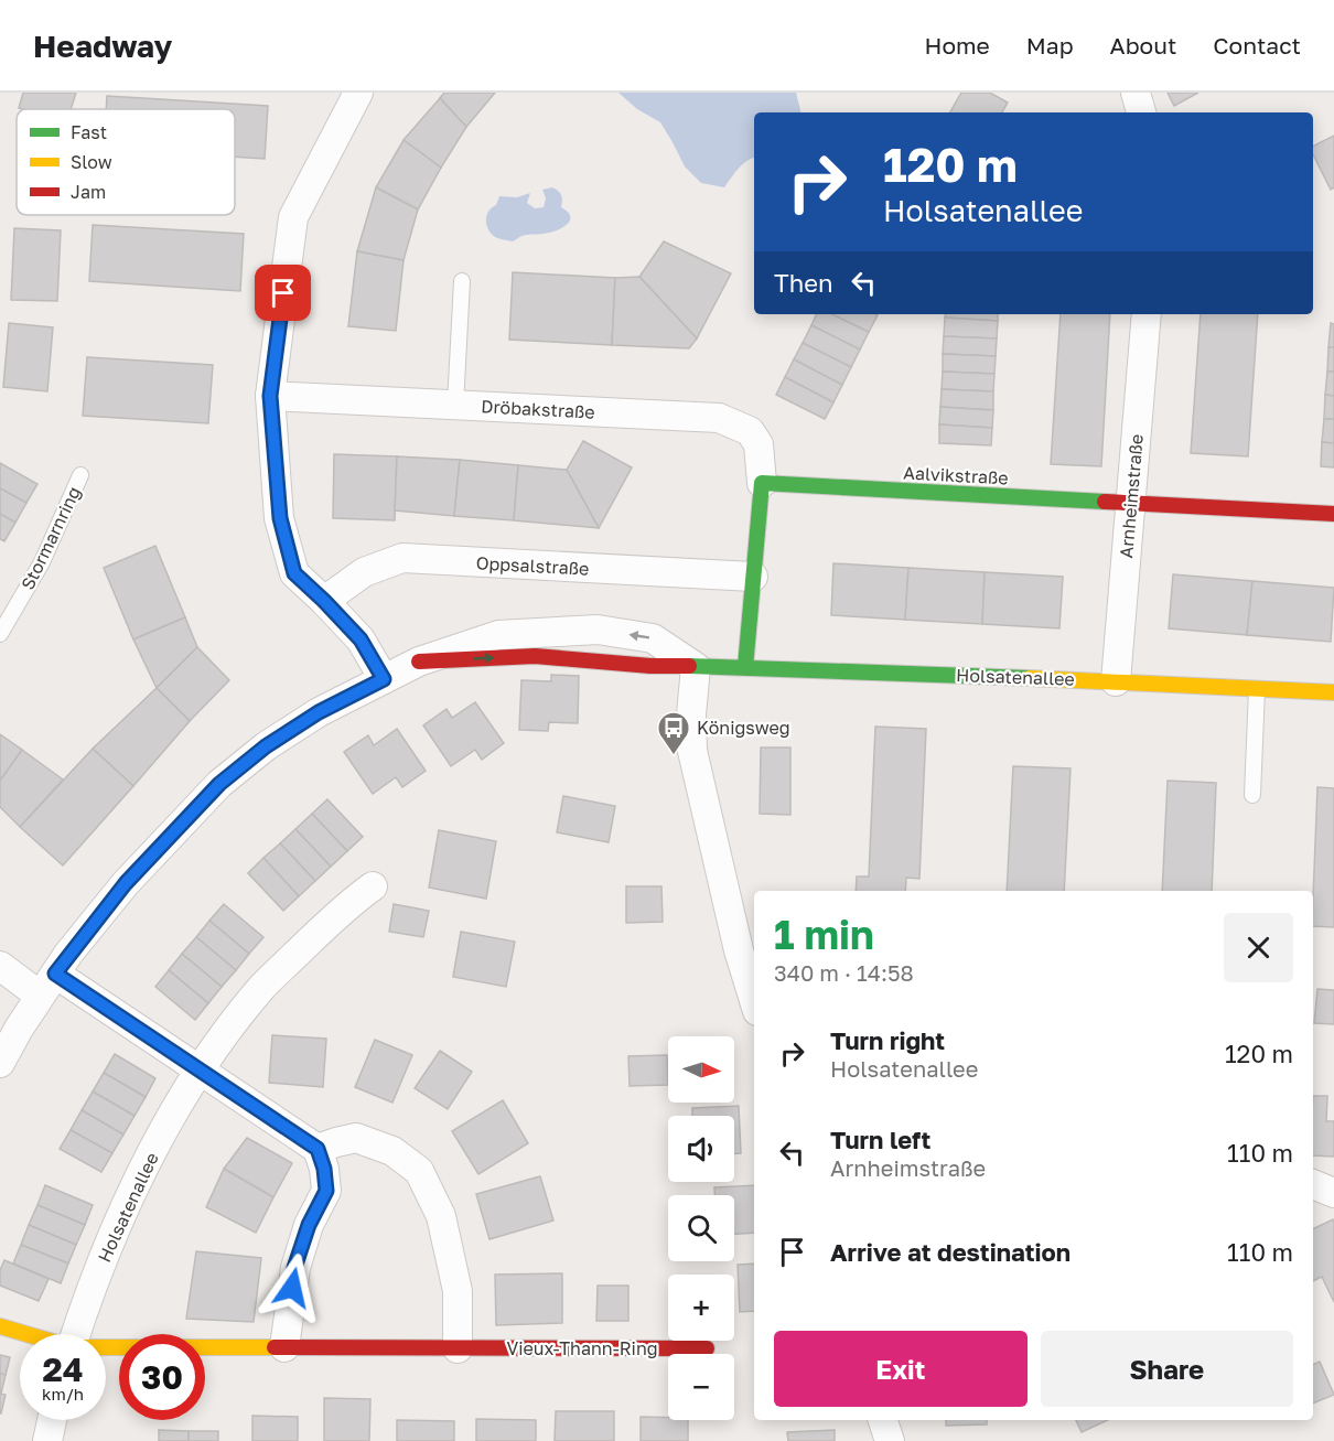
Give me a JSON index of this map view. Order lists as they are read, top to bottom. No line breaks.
{"streets":{"street":["Dröbakstraße","Aalvikstraße","Arnheimstraße","Oppsalstraße","Holsatenallee","Vieux-Thann-Ring"],"lane":["Stormarnring"]},"crossings":[["Dröbakstraße","Aalvikstraße"],["Aalvikstraße","Arnheimstraße"],["Arnheimstraße","Holsatenallee"]],"places":{"bus stop":["Königsweg"]},"legend":["Fast","Slow","Jam"],"north":"right","page":{"header":"Headway","nav":["Home","Map","About","Contact"],"turn":["120 m","Holsatenallee"],"then":"Then","heading":["1 min","340 m · 14:58"],"list":[{"name":"Turn right","note":"Holsatenallee","value":"120 m"},{"name":"Turn left","note":"Arnheimstraße","value":"110 m"},{"name":"Arrive at destination","value":"110 m"}],"map_buttons":["+","−"],"buttons":["Exit","Share"],"speed":"24 km/h","limit":"30"}}
